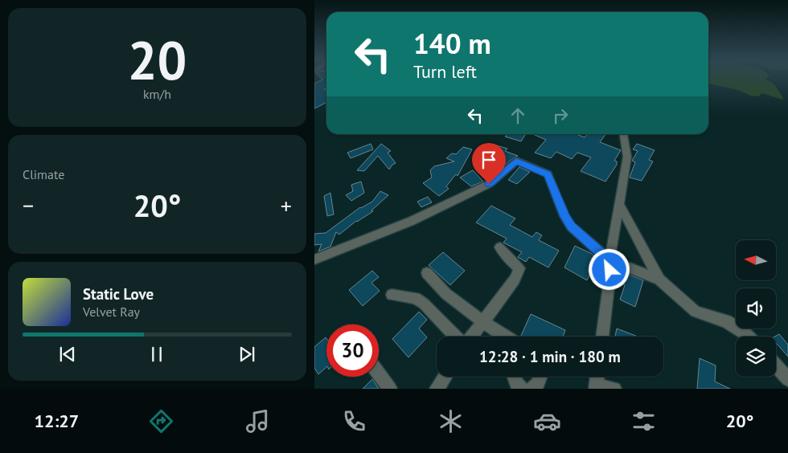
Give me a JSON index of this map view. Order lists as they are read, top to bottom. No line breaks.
{"north":"left","page":{"tile":[["20","km/h"],"Climate"],"turn":["140 m","Turn left"],"heat":["−","20°","+"],"song":["Static Love","Velvet Ray"],"limit":"30","trip":"12:28 · 1 min · 180 m","tabs":["12:27","20°"]}}
